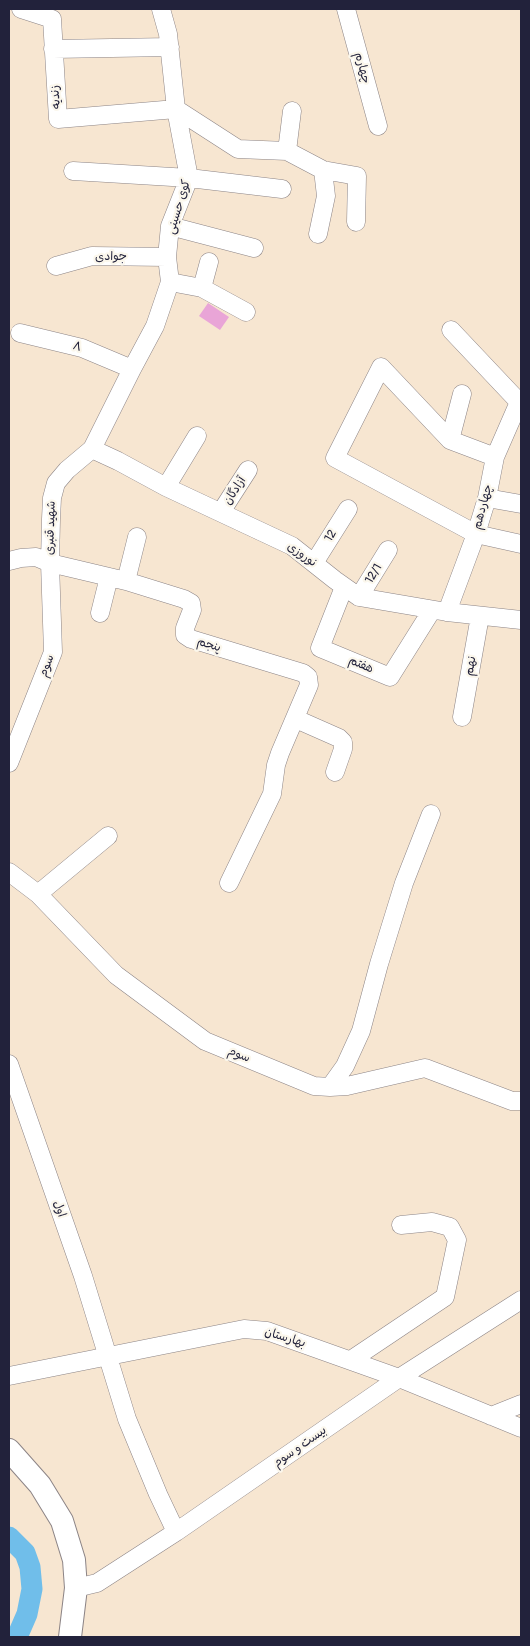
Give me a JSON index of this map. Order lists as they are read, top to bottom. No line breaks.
{"streets":{"street":["چهارم","زندیه","کوی حسینی","جوادی","۸","آزادگان","چهاردهم","شهید قنبری","12","نوروزی","12/1","پنجم","هفتم","سوم","نهم","اول","بهارستان","بیست و سوم"]},"crossings":[["زندیه","کوی حسینی"],["کوی حسینی","جوادی"],["کوی حسینی","۸"],["کوی حسینی","شهید قنبری"],["کوی حسینی","نوروزی"],["آزادگان","نوروزی"],["چهاردهم","نوروزی"],["چهاردهم","هفتم"],["شهید قنبری","نوروزی"],["شهید قنبری","پنجم"],["شهید قنبری","سوم"],["12","نوروزی"],["نوروزی","12/1"],["نوروزی","هفتم"],["نوروزی","نهم"],["پنجم","سوم"],["اول","بهارستان"],["اول","بیست و سوم"],["بهارستان","بیست و سوم"]]}
